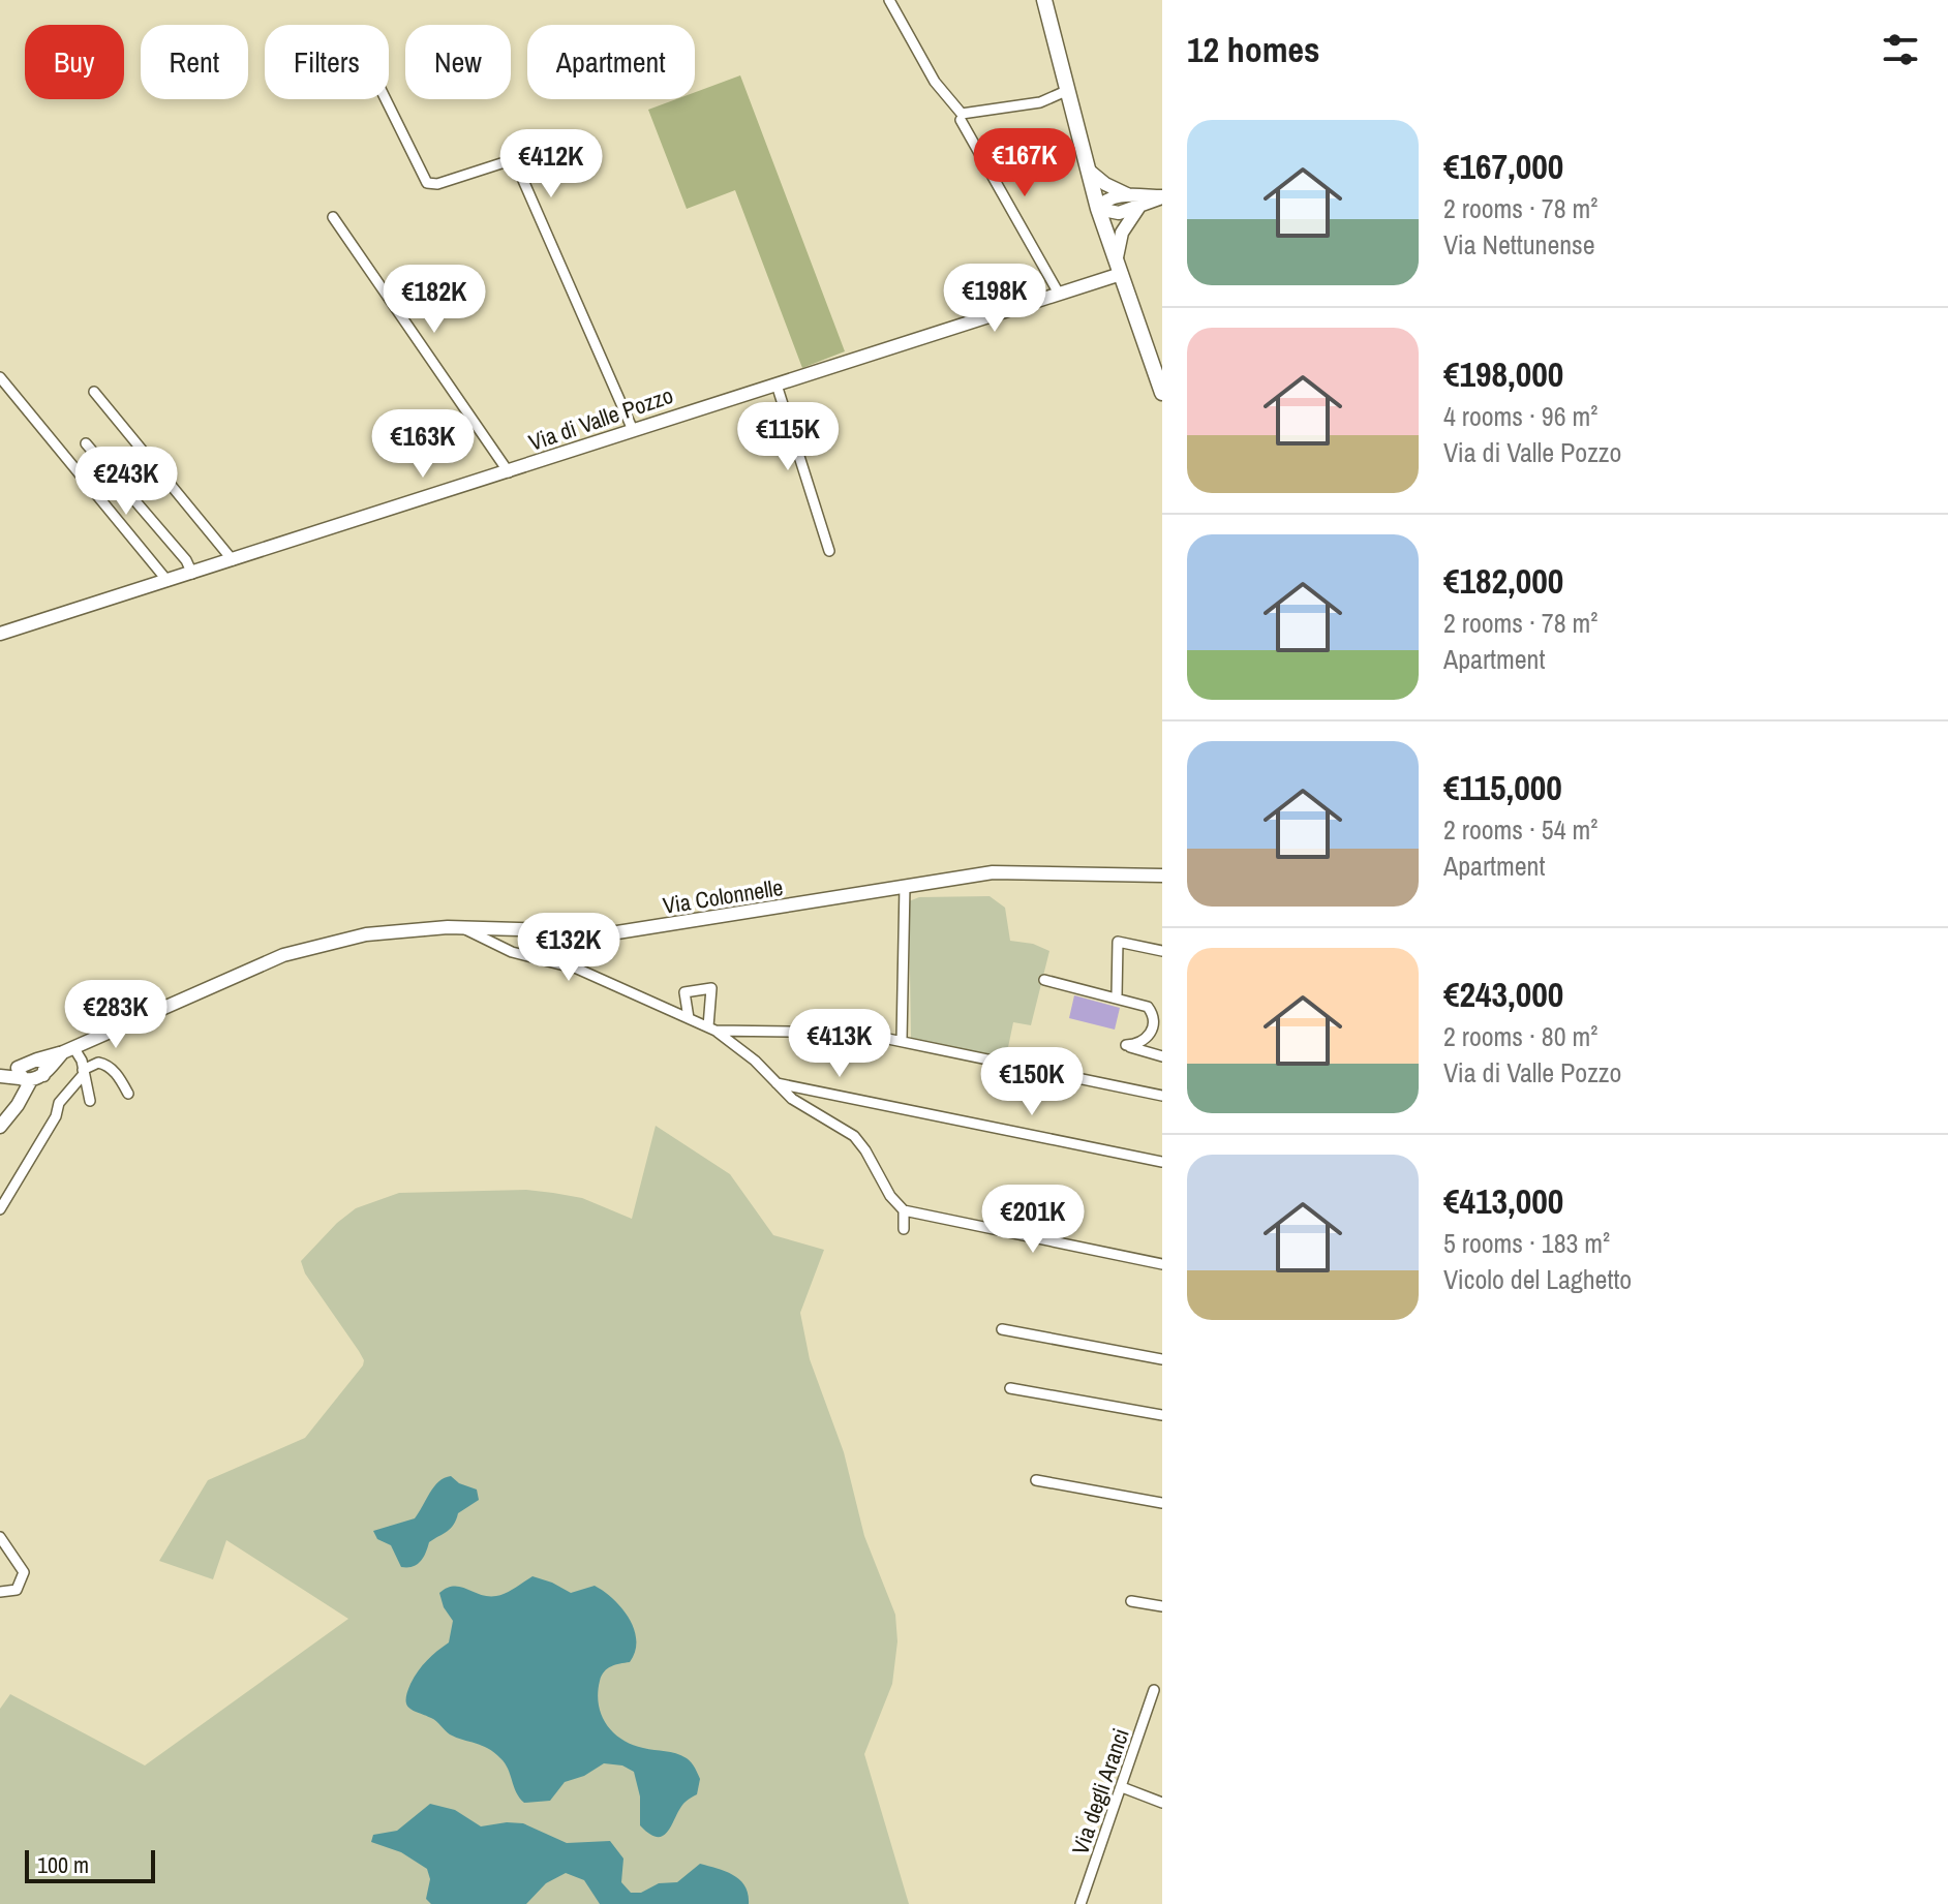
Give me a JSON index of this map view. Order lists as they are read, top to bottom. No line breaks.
{"streets":{"street":["Via di Valle Pozzo","Via Colonnelle","Via degli Aranci"]},"scale_bar":"100 m","page":{"heading":"12 homes","chip":["Buy","Rent","Filters","New","Apartment"],"list":[{"name":"€167,000","note":"2 rooms · 78 m² · Via Nettunense"},{"name":"€198,000","note":"4 rooms · 96 m² · Via di Valle Pozzo"},{"name":"€182,000","note":"2 rooms · 78 m² · Apartment"},{"name":"€115,000","note":"2 rooms · 54 m² · Apartment"},{"name":"€243,000","note":"2 rooms · 80 m² · Via di Valle Pozzo"},{"name":"€413,000","note":"5 rooms · 183 m² · Vicolo del Laghetto"}],"price":["€167K","€412K","€198K","€182K","€115K","€163K","€243K","€132K","€283K","€413K","€150K","€201K"],"scale":"100 m"}}
